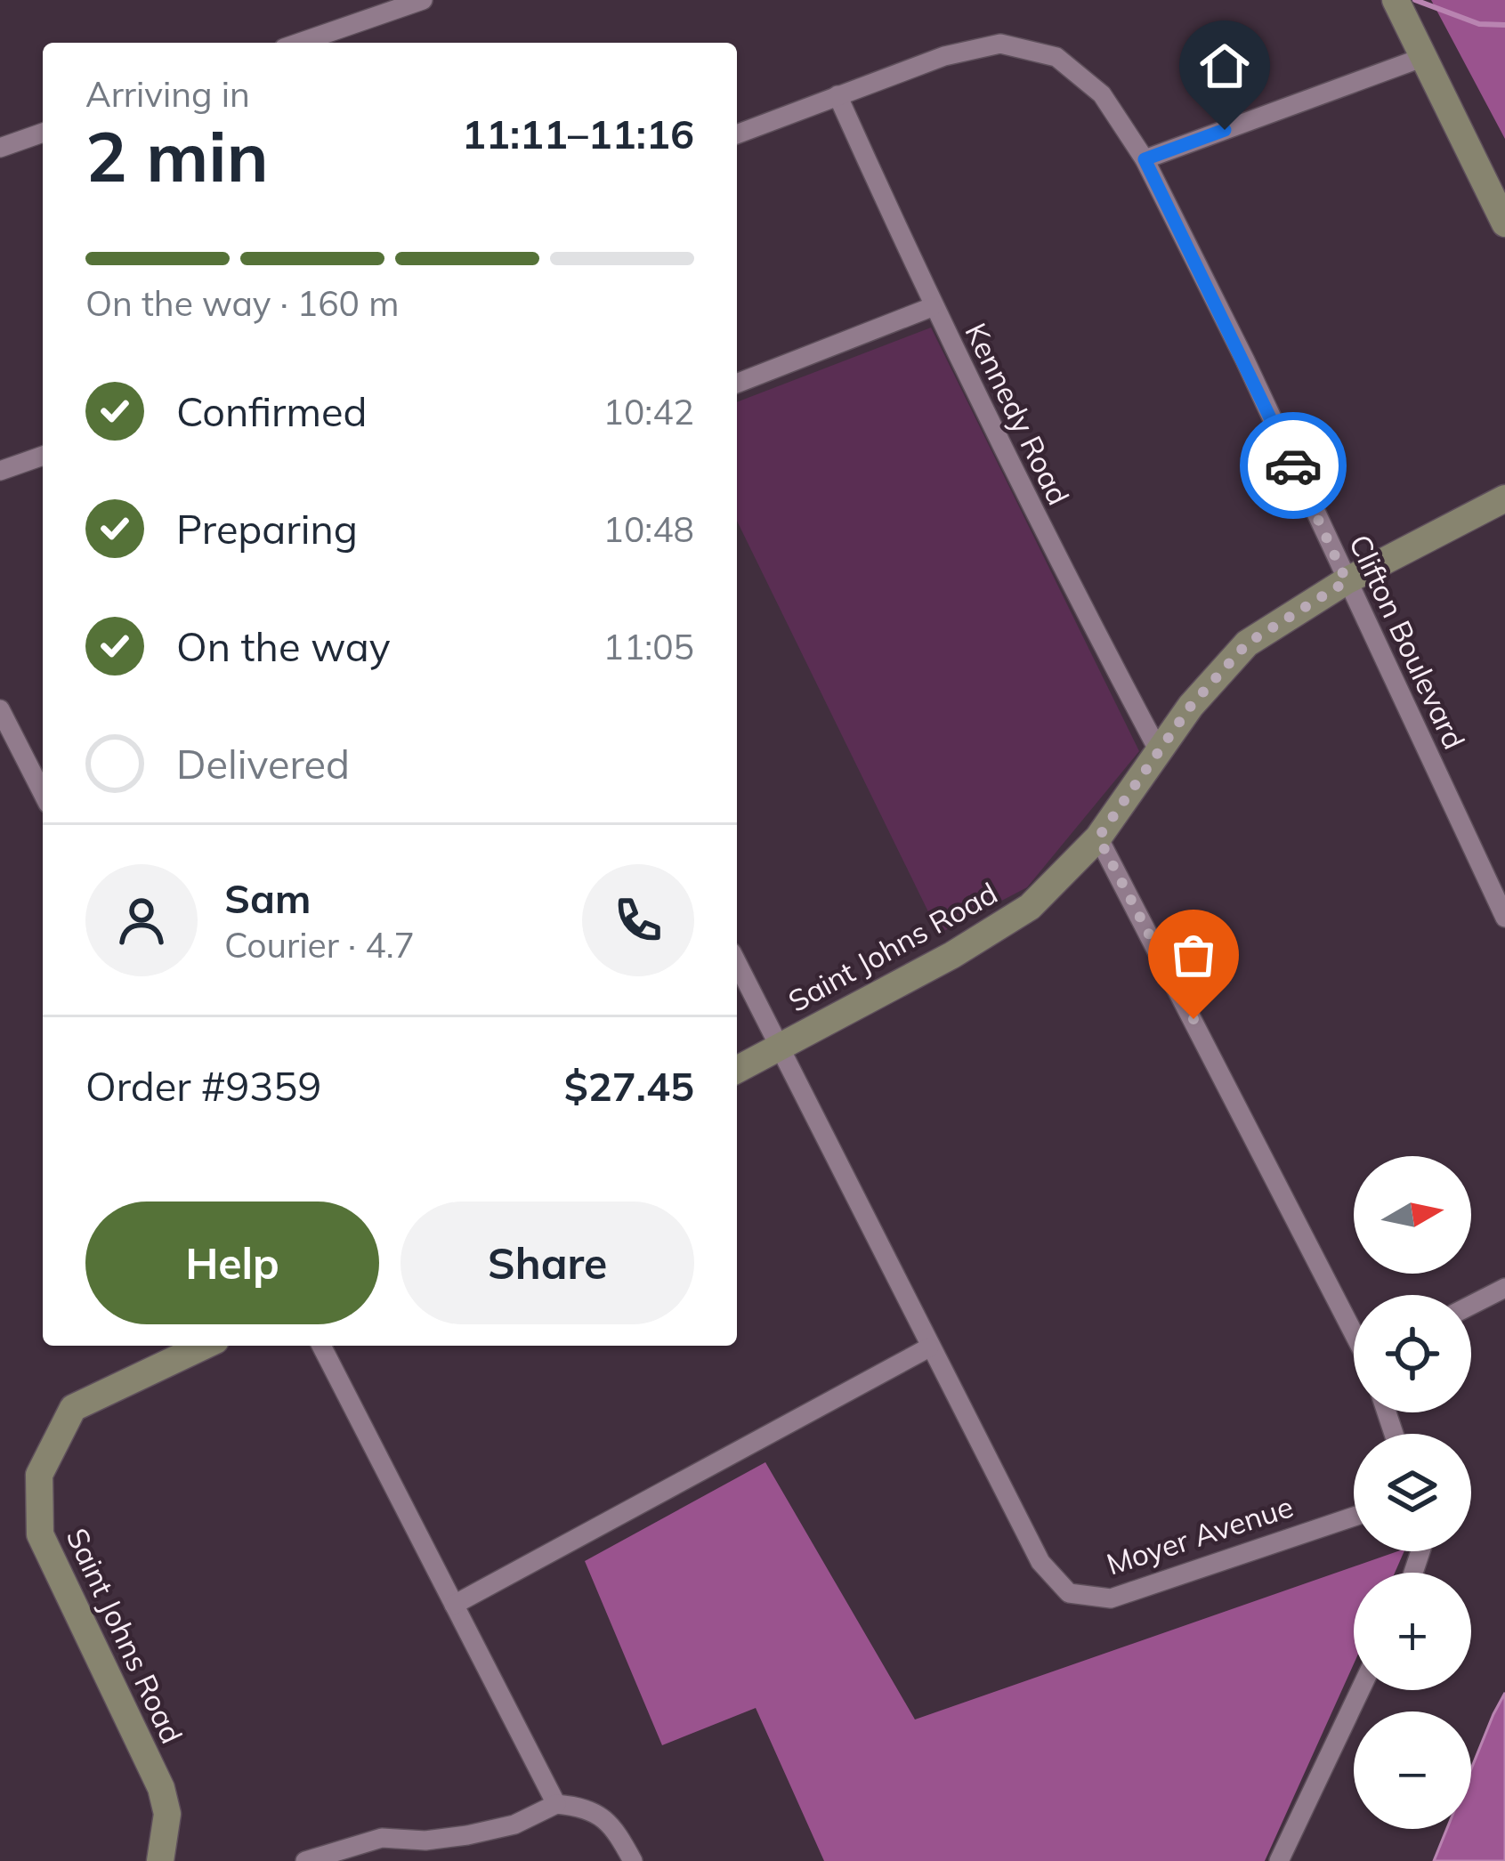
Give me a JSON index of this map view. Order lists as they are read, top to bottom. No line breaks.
{"streets":{"street":["Kennedy Road","Clifton Boulevard","Saint Johns Road","Moyer Avenue"]},"crossings":[["Kennedy Road","Clifton Boulevard"],["Kennedy Road","Saint Johns Road"],["Clifton Boulevard","Saint Johns Road"],["Saint Johns Road","Moyer Avenue"]],"north":"right","page":{"heading":["2 min","Arriving in","11:11–11:16"],"panel":["Sam","Courier · 4.7","Order #9359","$27.45"],"bar":"On the way · 160 m","list":[["Confirmed","10:42"],["Preparing","10:48"],["On the way","11:05"],"Delivered"],"map_buttons":["+","−"],"buttons":["Help","Share"]}}
